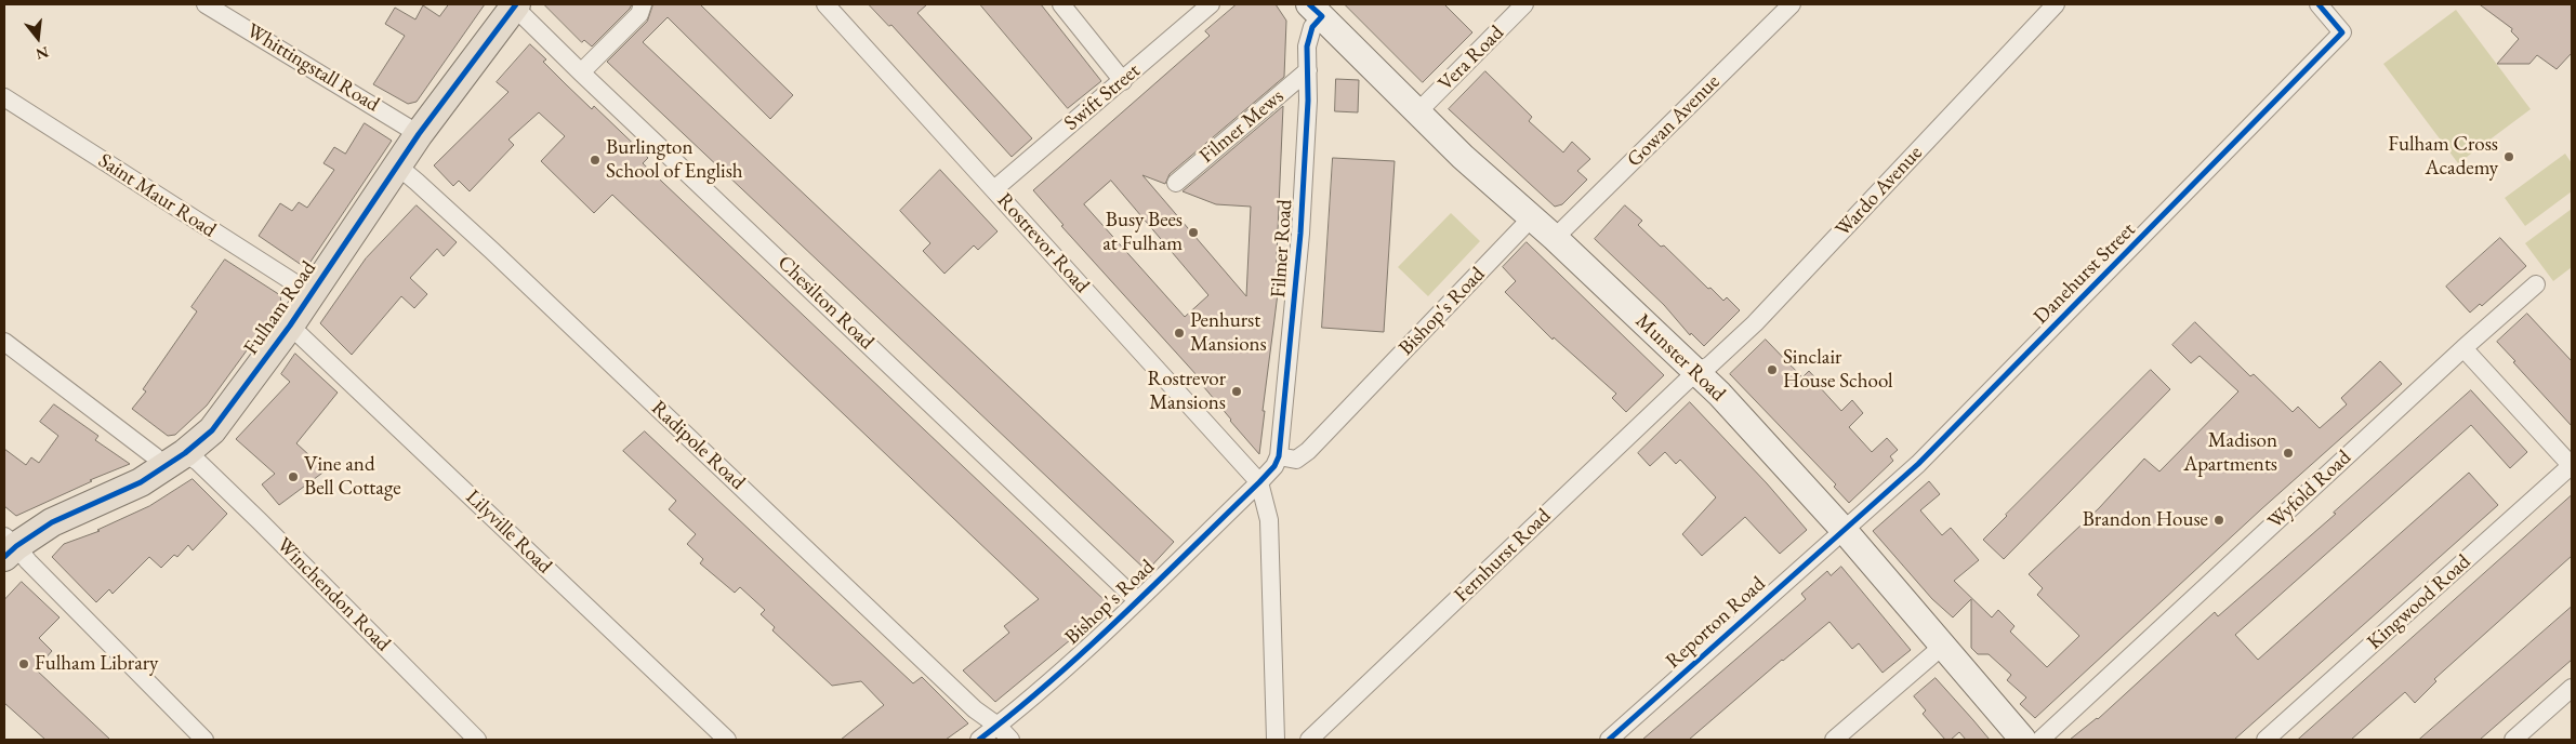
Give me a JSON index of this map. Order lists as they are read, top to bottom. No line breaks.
{"streets":{"main road":["Fulham Road"],"street":["Vera Road","Whittingstall Road","Swift Street","Gowan Avenue","Filmer Mews","Wardo Avenue","Saint Maur Road","Rostrevor Road","Filmer Road","Danehurst Street","Chesilton Road","Bishop's Road","Munster Road","Radipole Road","Wyfold Road","Lilyville Road","Fernhurst Road","Winchendon Road","Kingwood Road","Reporton Road"]},"crossings":[["Vera Road","Munster Road"],["Whittingstall Road","Fulham Road"],["Swift Street","Rostrevor Road"],["Gowan Avenue","Munster Road"],["Filmer Mews","Filmer Road"],["Wardo Avenue","Munster Road"],["Wardo Avenue","Fernhurst Road"],["Saint Maur Road","Fulham Road"],["Rostrevor Road","Filmer Road"],["Rostrevor Road","Bishop's Road"],["Filmer Road","Bishop's Road"],["Filmer Road","Munster Road"],["Danehurst Street","Munster Road"],["Danehurst Street","Reporton Road"],["Chesilton Road","Fulham Road"],["Chesilton Road","Bishop's Road"],["Fulham Road","Radipole Road"],["Fulham Road","Lilyville Road"],["Fulham Road","Winchendon Road"],["Bishop's Road","Munster Road"],["Bishop's Road","Radipole Road"],["Munster Road","Fernhurst Road"],["Munster Road","Reporton Road"]],"places":["Fulham Cross Academy","Burlington School of English","Busy Bees at Fulham","Penhurst Mansions","Sinclair House School","Rostrevor Mansions","Madison Apartments","Vine and Bell Cottage","Brandon House","Fulham Library"],"north":"bottom"}
